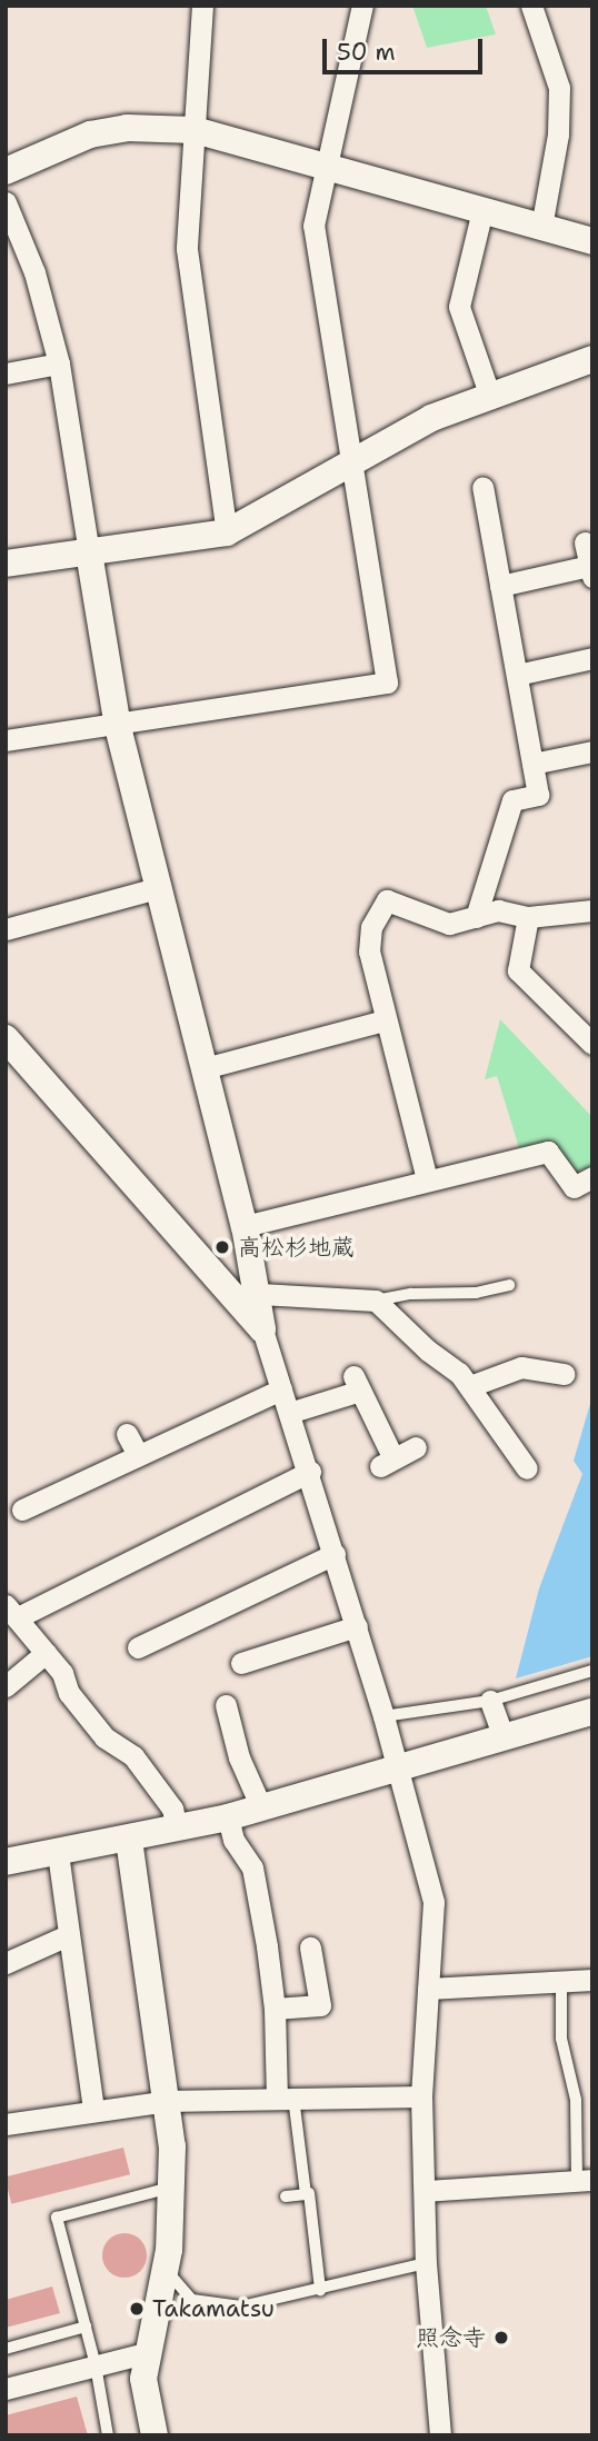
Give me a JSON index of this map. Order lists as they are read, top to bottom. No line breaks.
{"places":["高松杉地蔵","Takamatsu","照念寺"],"scale_bar":"50 m"}
